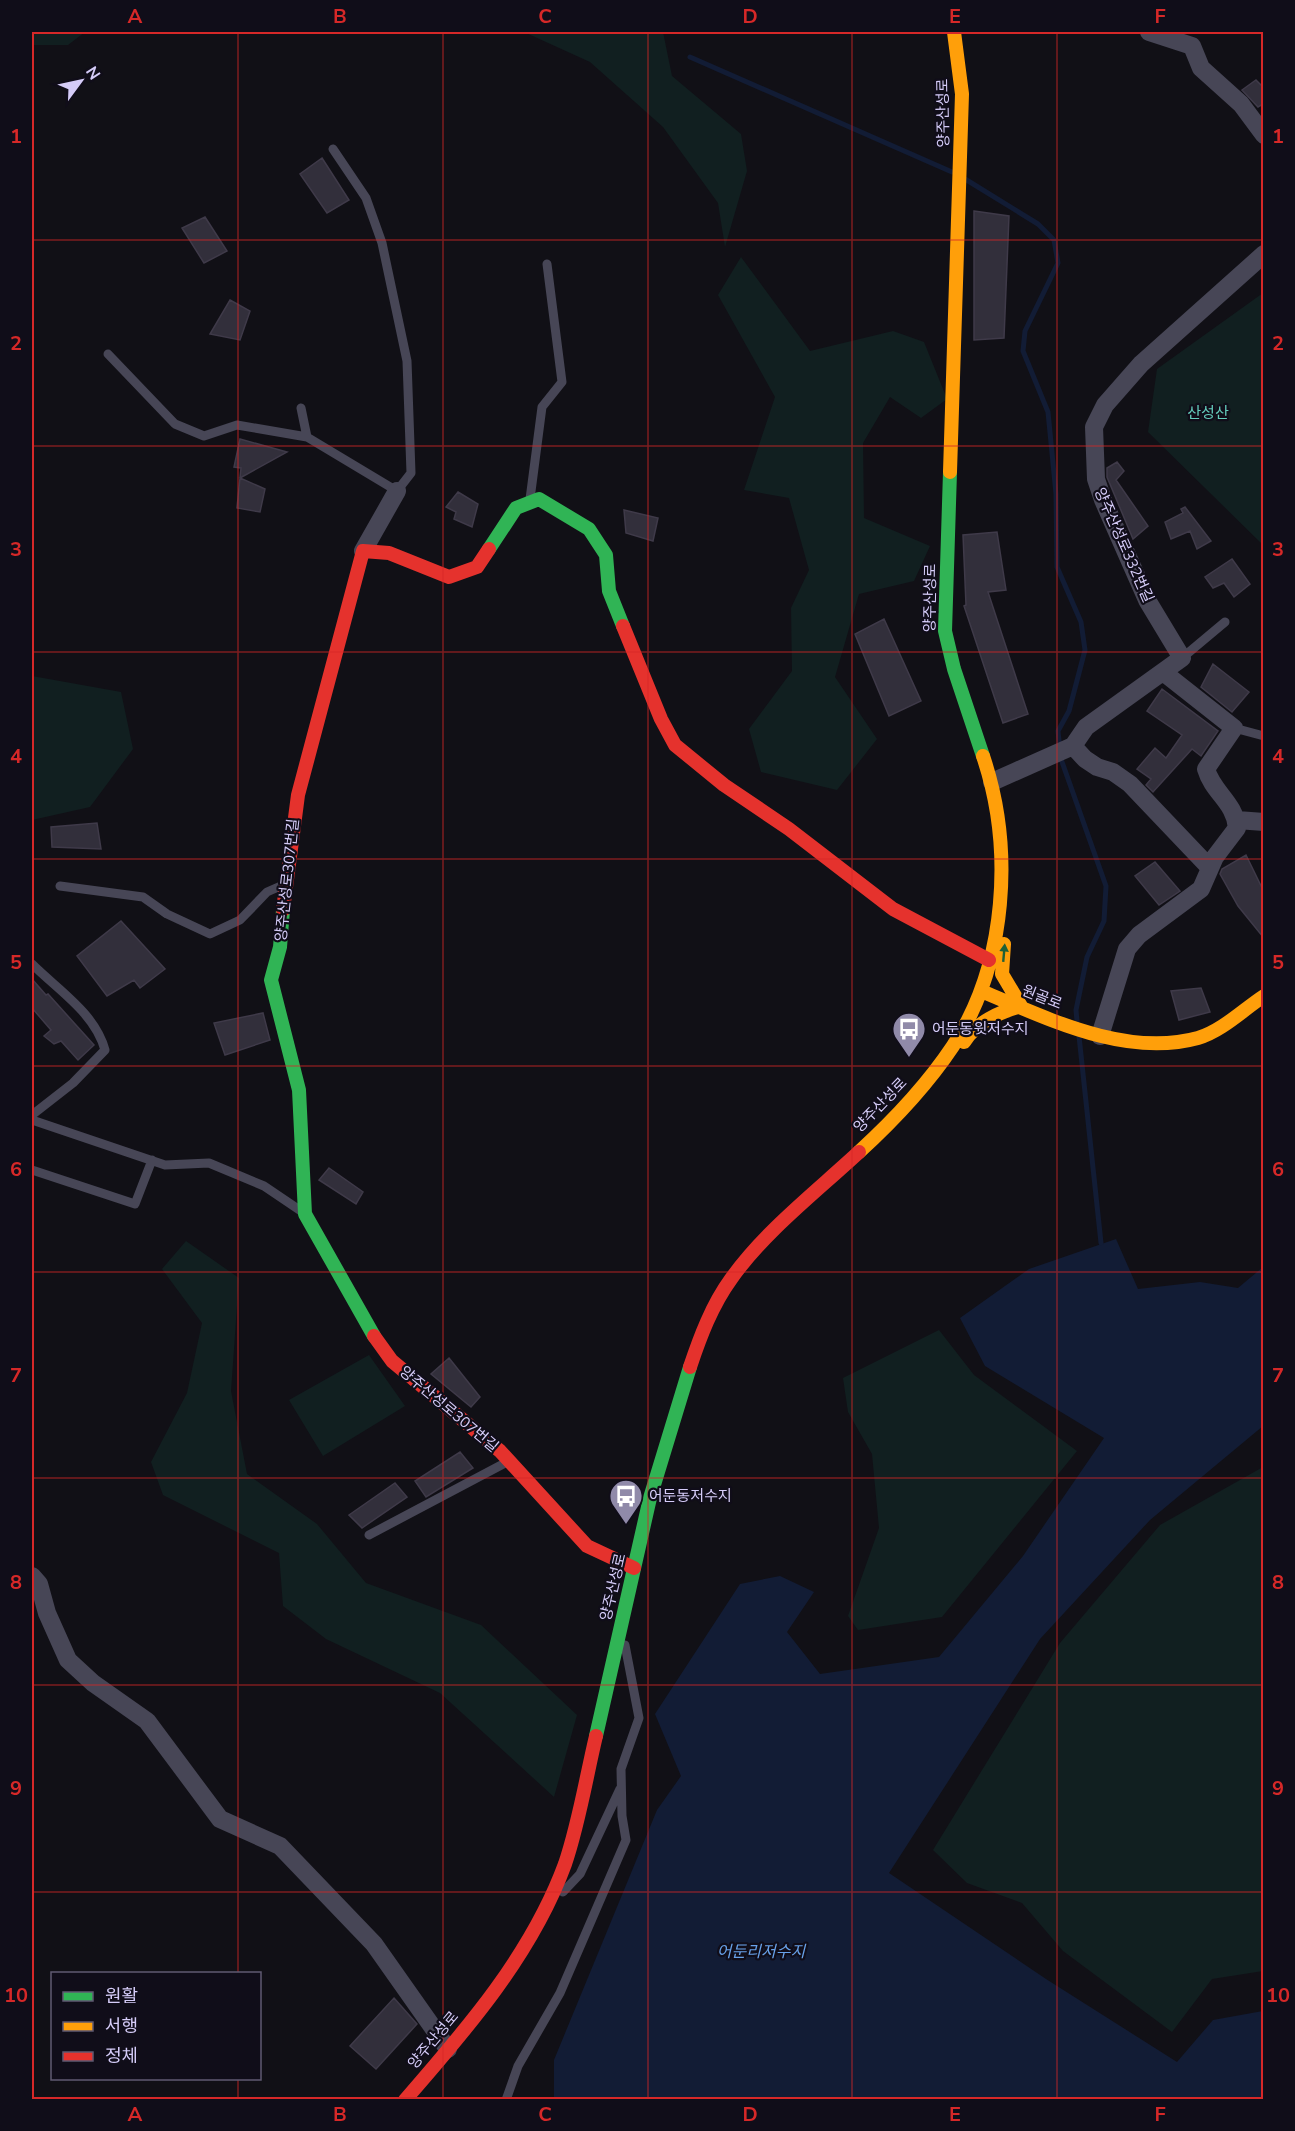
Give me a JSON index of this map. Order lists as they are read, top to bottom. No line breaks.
{"streets":{"street":["양주산성로","양주산성로332번길","양주산성로307번길","원골로"]},"crossings":[["양주산성로","양주산성로307번길"],["양주산성로","원골로"]],"water":["어둔리저수지"],"parks":["산성산"],"places":{"bus stop":["어둔동윗저수지","어둔동저수지"]},"legend":["원활","서행","정체"],"north":"top right","grid":{"columns":["A","B","C","D","E","F"],"rows":["1","2","3","4","5","6","7","8","9","10"]}}
